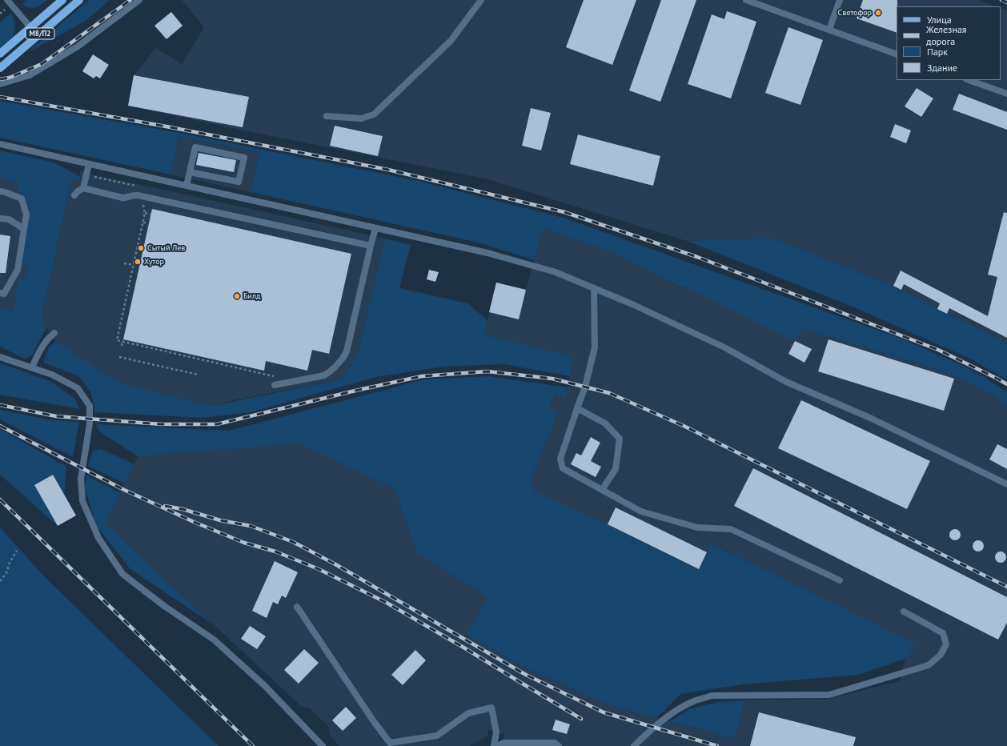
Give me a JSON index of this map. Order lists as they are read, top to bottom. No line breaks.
{"streets":{"main road":["М8/П2"]},"places":["Светофор","Сытый Лев","Хутор","Билд"],"legend":["Улица","Железная дорога","Парк","Здание"]}
